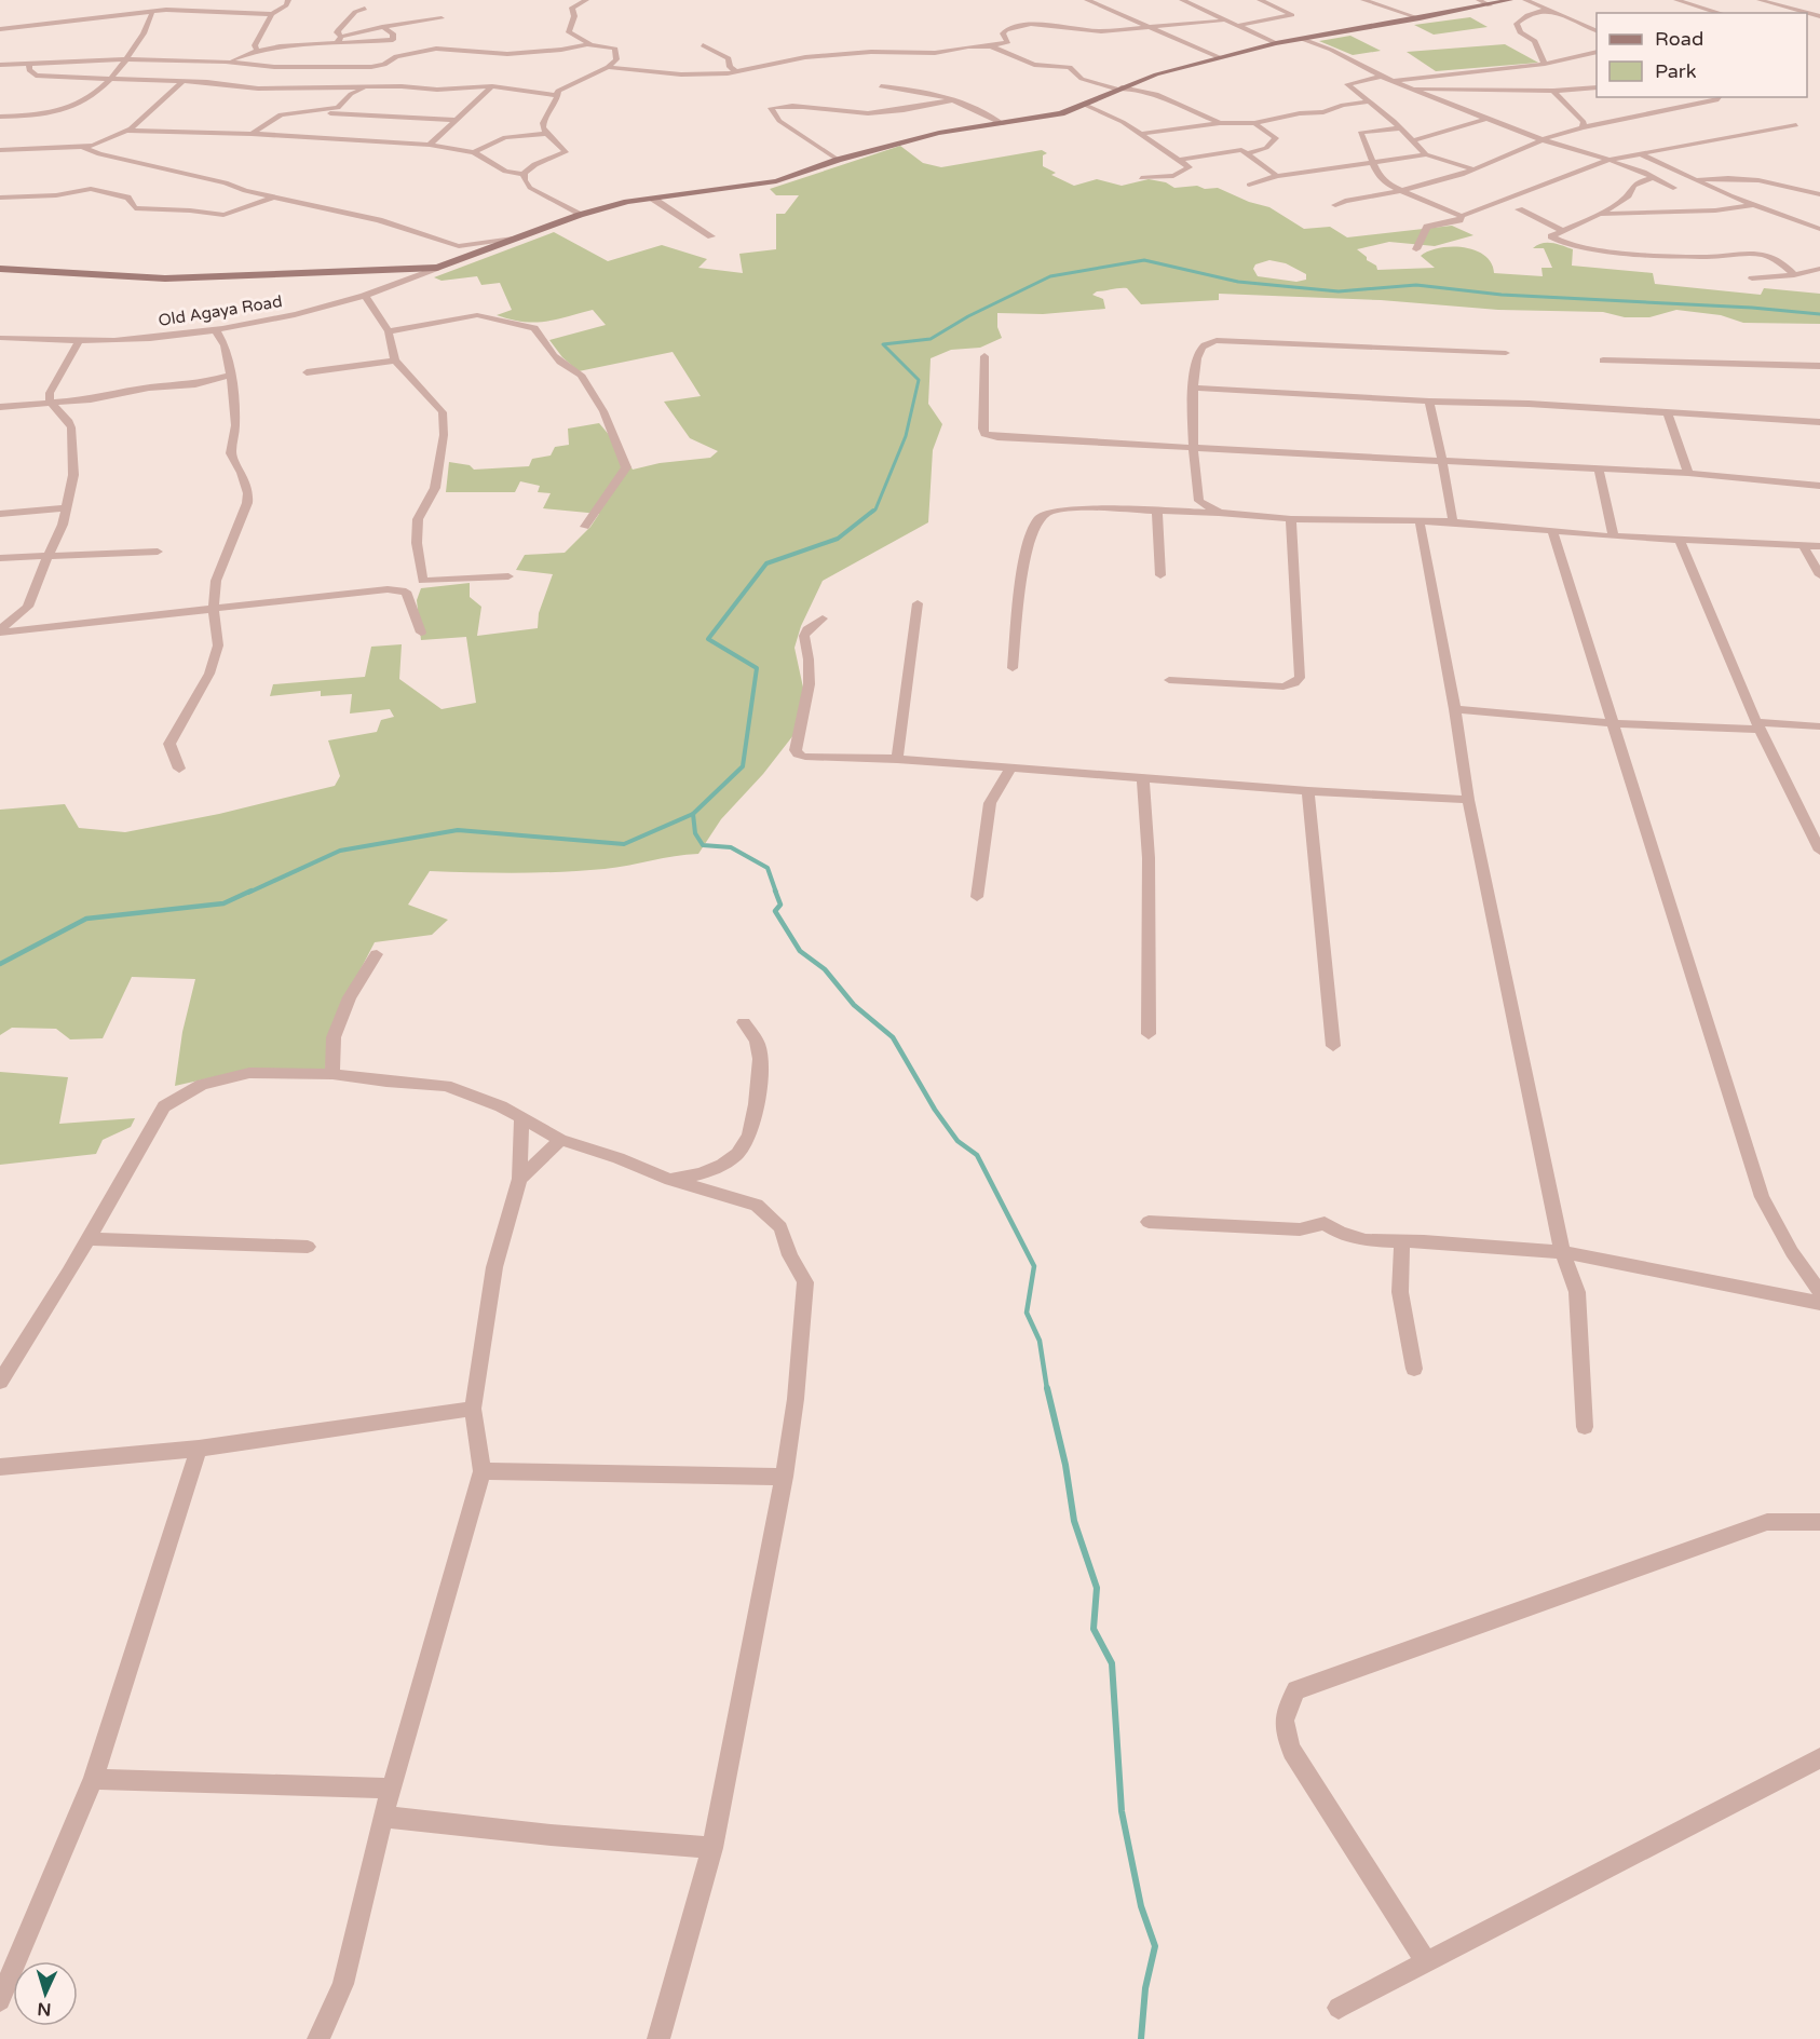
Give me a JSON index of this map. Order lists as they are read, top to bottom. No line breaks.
{"streets":{"street":["Old Agaya Road"]},"legend":["Road","Park"],"north":"bottom"}
